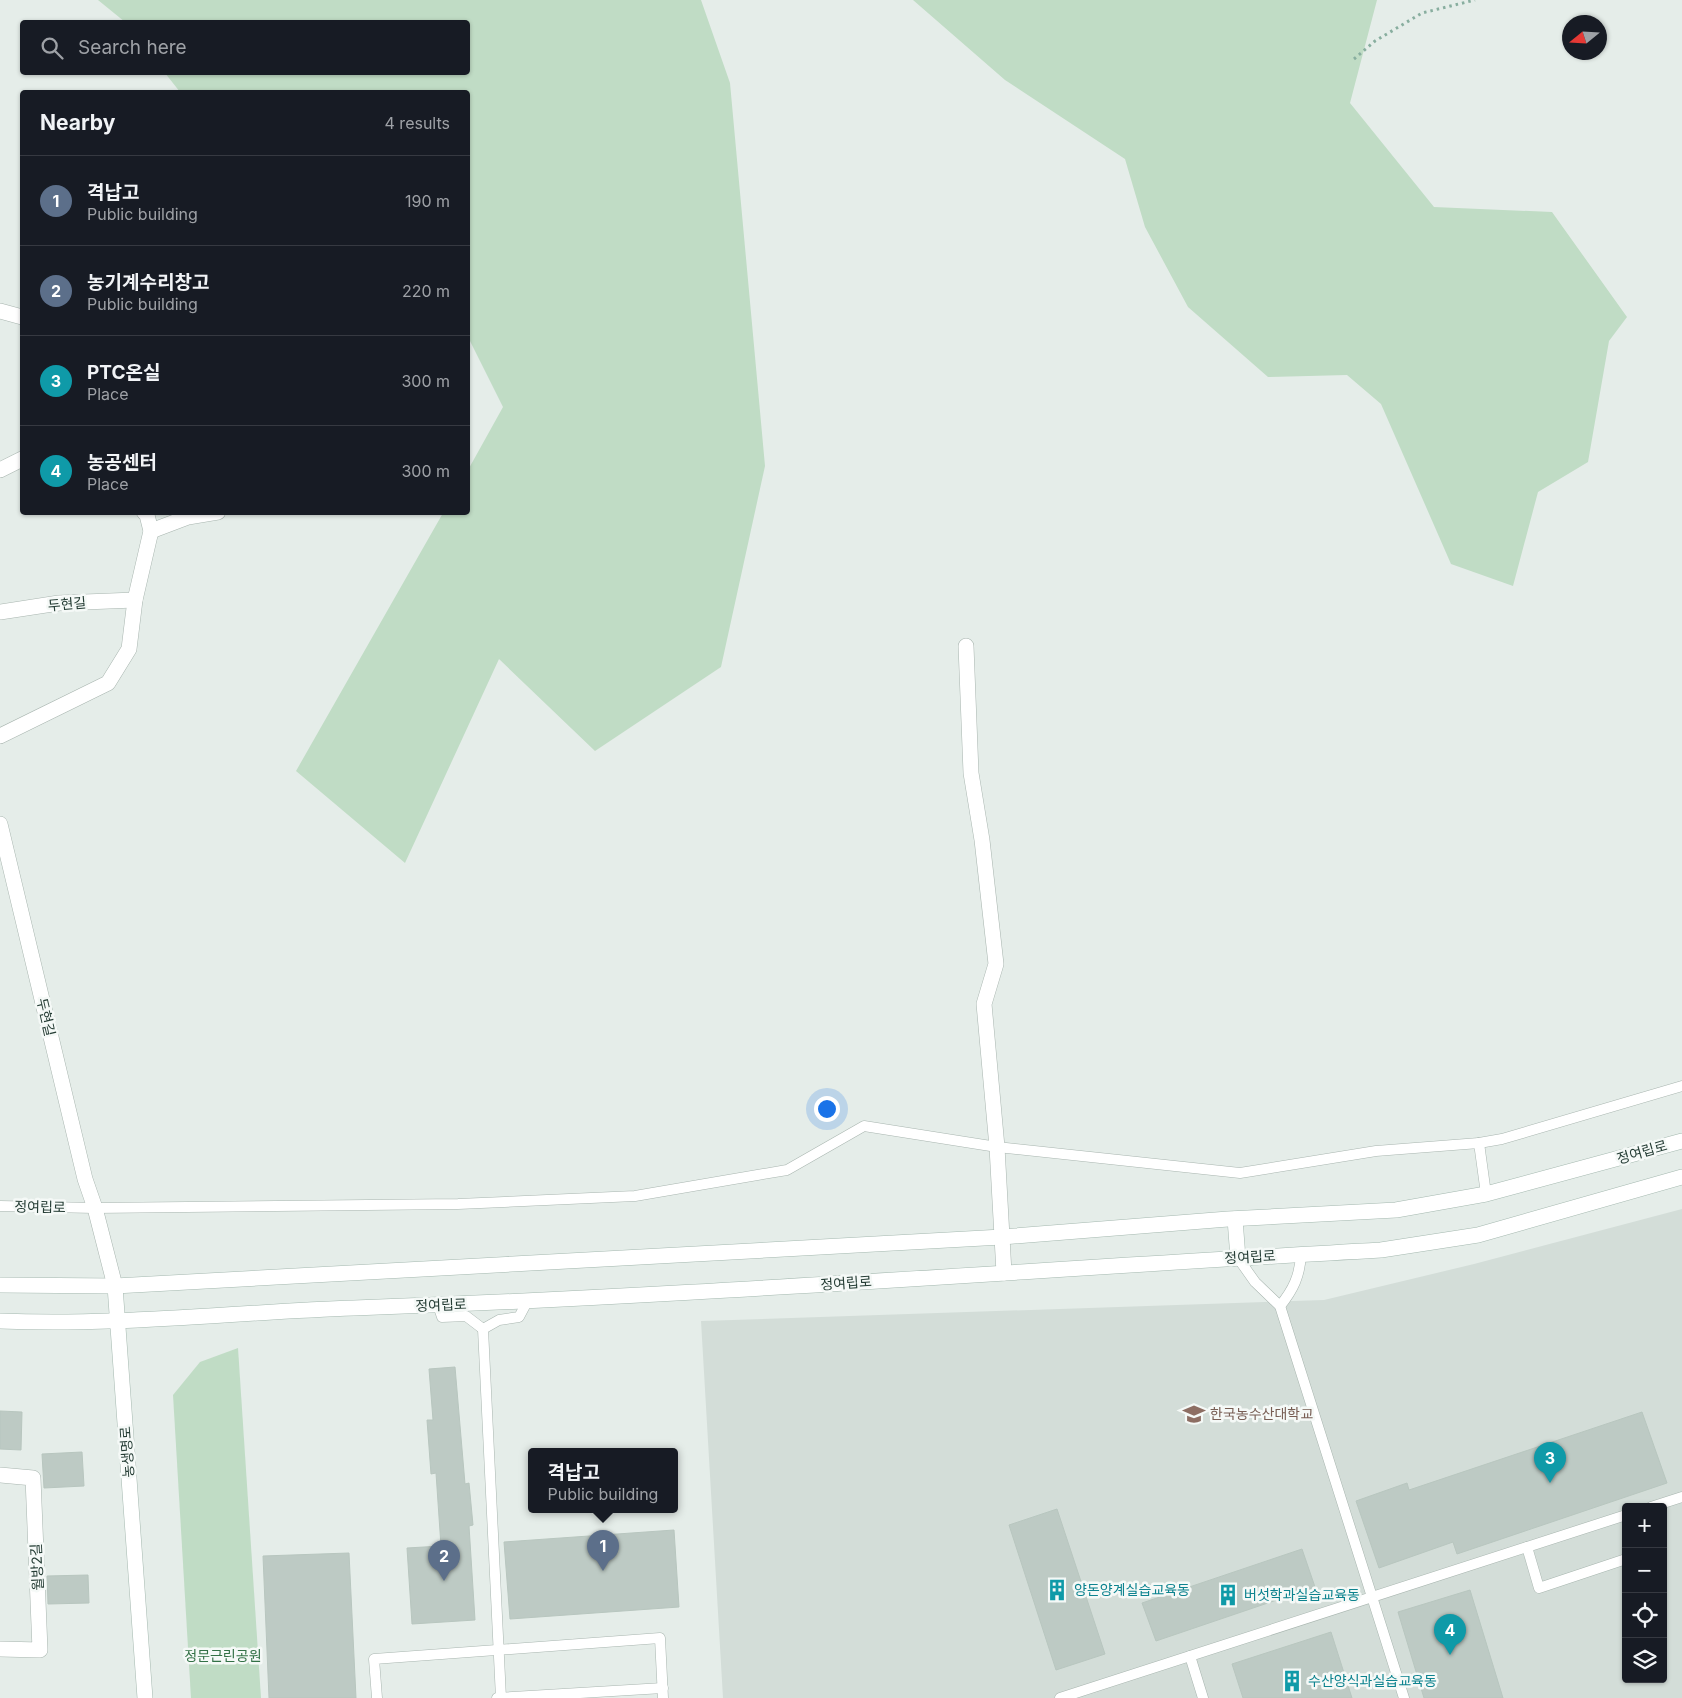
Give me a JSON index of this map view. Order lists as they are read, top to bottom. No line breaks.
{"streets":{"street":["두현길","정여립로","농생명로","월방2길"]},"crossings":[["두현길","정여립로"],["두현길","농생명로"],["정여립로","농생명로"]],"parks":["정문근린공원"],"places":{"school or university":["한국농수산대학교"],"building":["양돈양계실습교육동","버섯학과실습교육동","수산양식과실습교육동"]},"north":"left","page":{"search":"Search here","heading":["Nearby","4 results"],"list":[{"mark":"1","name":"격납고","note":"Public building","value":"190 m"},{"mark":"2","name":"농기계수리창고","note":"Public building","value":"220 m"},{"mark":"3","name":"PTC온실","note":"Place","value":"300 m"},{"mark":"4","name":"농공센터","note":"Place","value":"300 m"}],"pins":["3","1","2","4"],"popup":["격납고","Public building"],"map_buttons":["+","−"]}}
